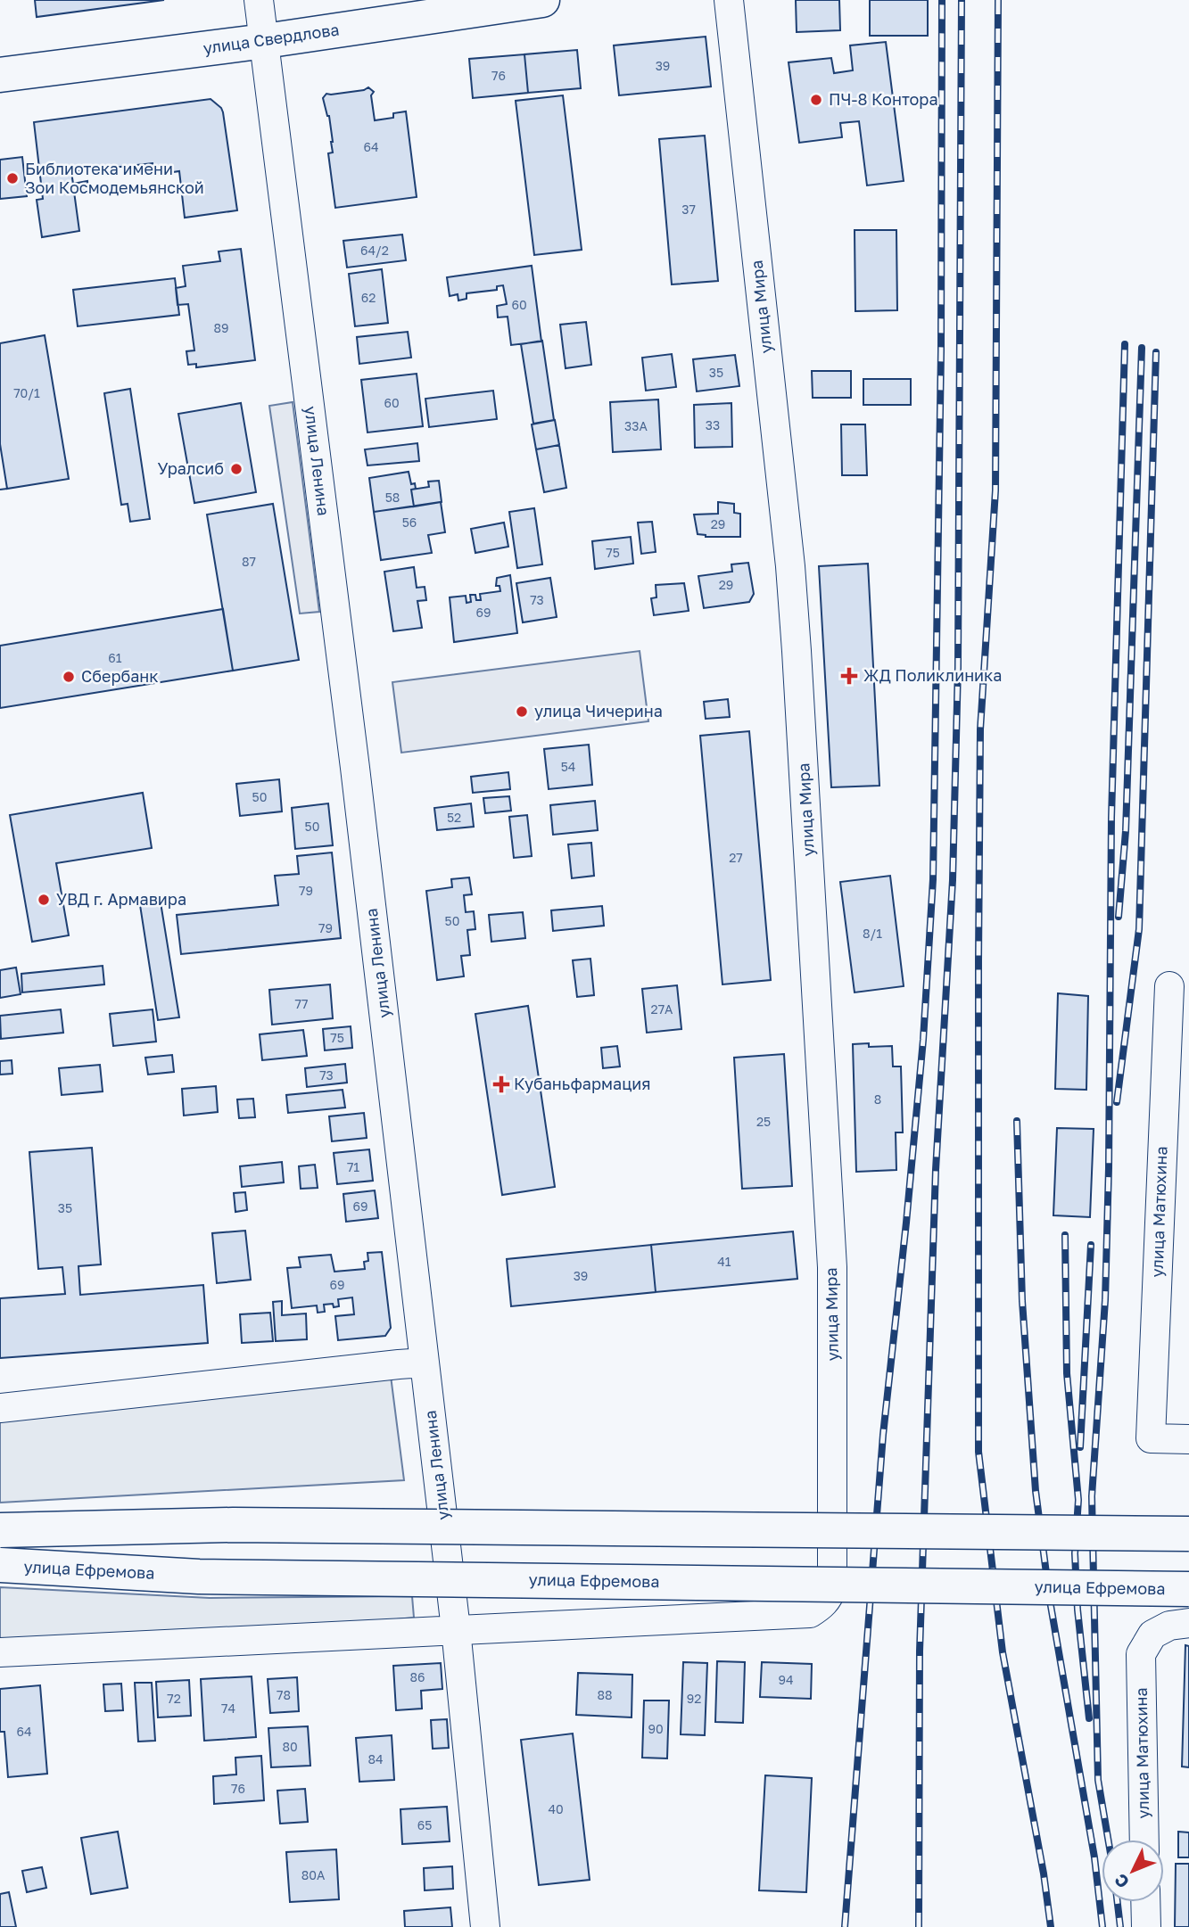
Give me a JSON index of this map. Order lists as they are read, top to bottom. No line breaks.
{"streets":{"main road":["улица Свердлова","улица Ефремова"],"street":["улица Мира","улица Ленина","улица Матюхина"]},"crossings":[["улица Свердлова","улица Ленина"],["улица Мира","улица Ленина"]],"places":{"other":["ПЧ-8 Контора","Библиотека имени Зои Космодемьянской","Уралсиб","Сбербанк","улица Чичерина","УВД г. Армавира"],"health":["ЖД Поликлиника","Кубаньфармация"]},"house_numbers":["39","76","64","37","64/2","62","60","89","35","70/1","60","33","33А","58","56","29","75","87","29","73","69","61","54","50","52","50","27","79","50","79","8/1","77","27А","75","73","8","25","71","69","35","41","39","69","86","94","78","88","72","92","74","90","64","80","84","76","40","65","80А"],"north":"bottom left"}
